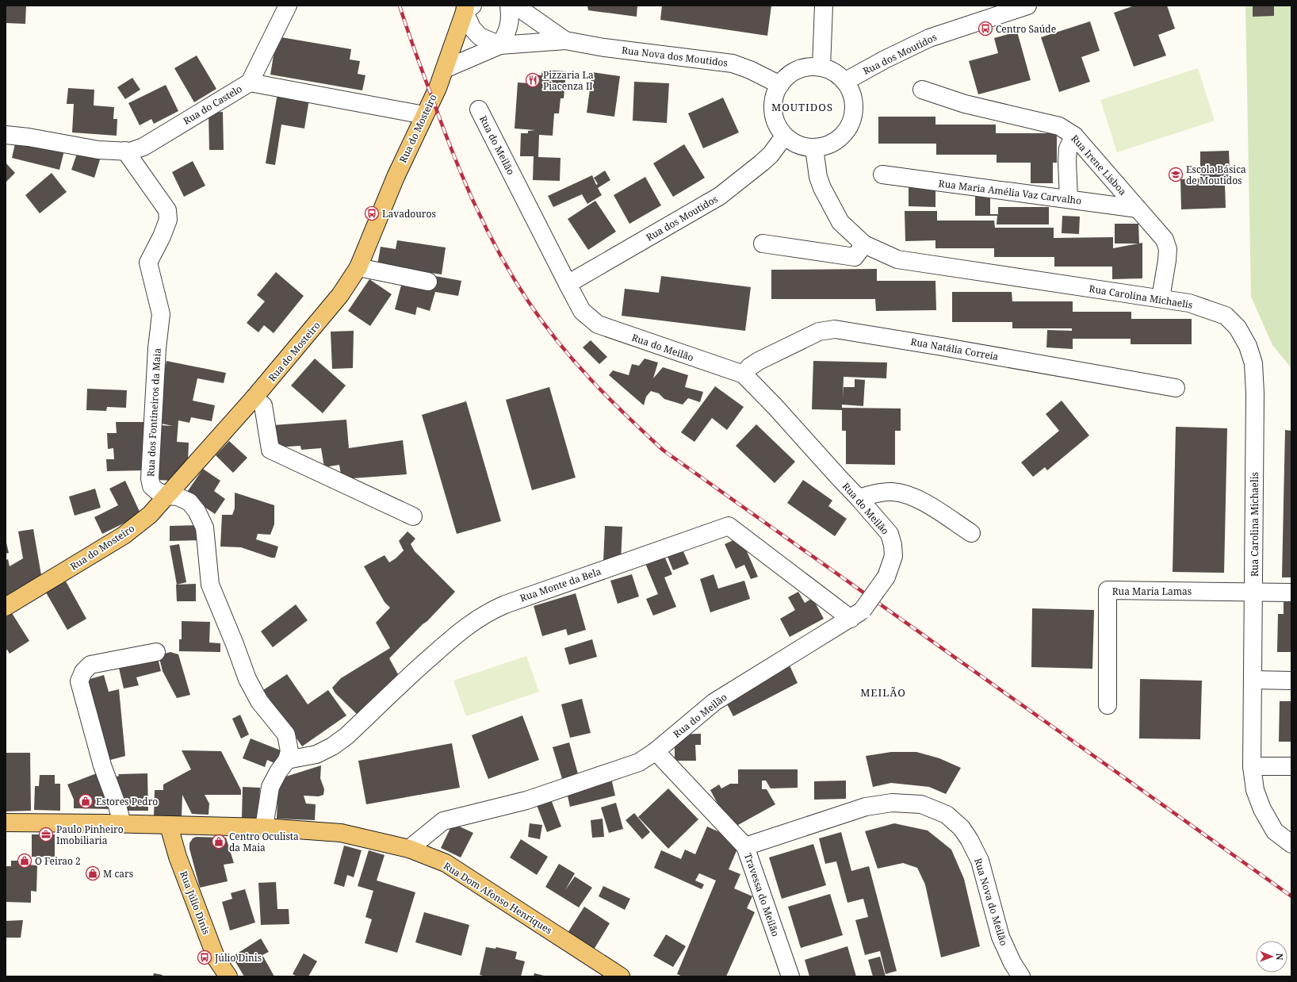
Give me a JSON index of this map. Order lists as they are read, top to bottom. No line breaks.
{"streets":{"main road":["Rua do Mosteiro","Rua Dom Afonso Henriques","Rua Júlio Dinis"],"street":["Rua dos Moutidos","Rua Nova dos Moutidos","Rua do Castelo","Rua do Meilão","Rua Irene Lisboa","Rua Maria Amélia Vaz Carvalho","Rua Carolina Michaelis","Rua Natália Correia","Rua dos Fontineiros da Maia","Rua Monte da Bela","Rua Maria Lamas","Travessa do Meilão","Rua Nova do Meilão"]},"crossings":[["Rua dos Moutidos","Rua Nova dos Moutidos"],["Rua dos Moutidos","Rua do Meilão"],["Rua dos Moutidos","Rua Carolina Michaelis"],["Rua Nova dos Moutidos","Rua do Mosteiro"],["Rua Nova dos Moutidos","Rua Carolina Michaelis"],["Rua do Castelo","Rua do Mosteiro"],["Rua do Castelo","Rua dos Fontineiros da Maia"],["Rua do Mosteiro","Rua dos Fontineiros da Maia"],["Rua do Meilão","Rua Natália Correia"],["Rua do Meilão","Rua Monte da Bela"],["Rua do Meilão","Travessa do Meilão"],["Rua do Meilão","Rua Dom Afonso Henriques"],["Rua Irene Lisboa","Rua Maria Amélia Vaz Carvalho"],["Rua Irene Lisboa","Rua Carolina Michaelis"],["Rua Carolina Michaelis","Rua Maria Lamas"],["Rua dos Fontineiros da Maia","Rua Monte da Bela"],["Travessa do Meilão","Rua Nova do Meilão"],["Rua Dom Afonso Henriques","Rua Júlio Dinis"]],"districts":["MOUTIDOS","MEILÃO"],"places":{"bus stop":["Centro Saúde","Lavadouros","Júlio Dinis"],"restaurant":["Pizzaria La Piacenza II"],"school or university":["Escola Básica de Moutidos"],"shop":["Estores Pedro","Centro Oculista da Maia","O Feirao 2","M cars"],"office":["Paulo Pinheiro Imobiliaria"]},"north":"right"}
